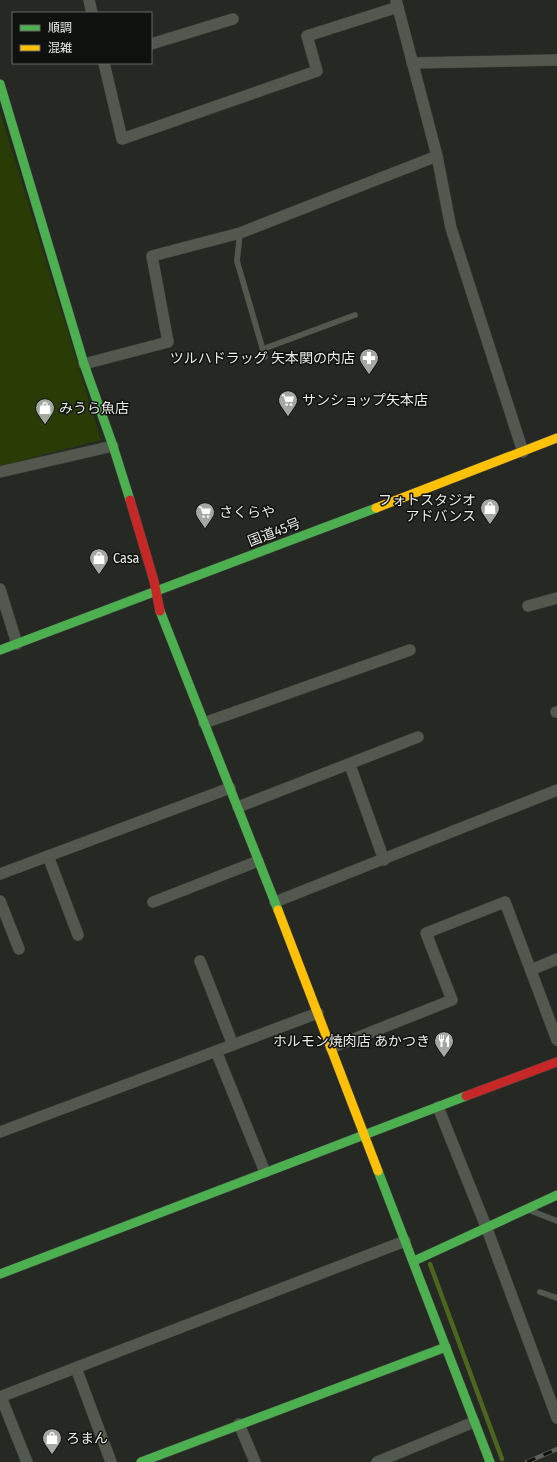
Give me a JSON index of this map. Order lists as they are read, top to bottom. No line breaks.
{"streets":{"main road":["国道45号"]},"places":{"pharmacy":["ツルハドラッグ 矢本関の内店"],"supermarket":["サンショップ矢本店","さくらや"],"shop":["みうら魚店","フォトスタジオ アドバンス","Casa","ろまん"],"restaurant":["ホルモン焼肉店 あかつき"]},"legend":["順調","混雑"]}
